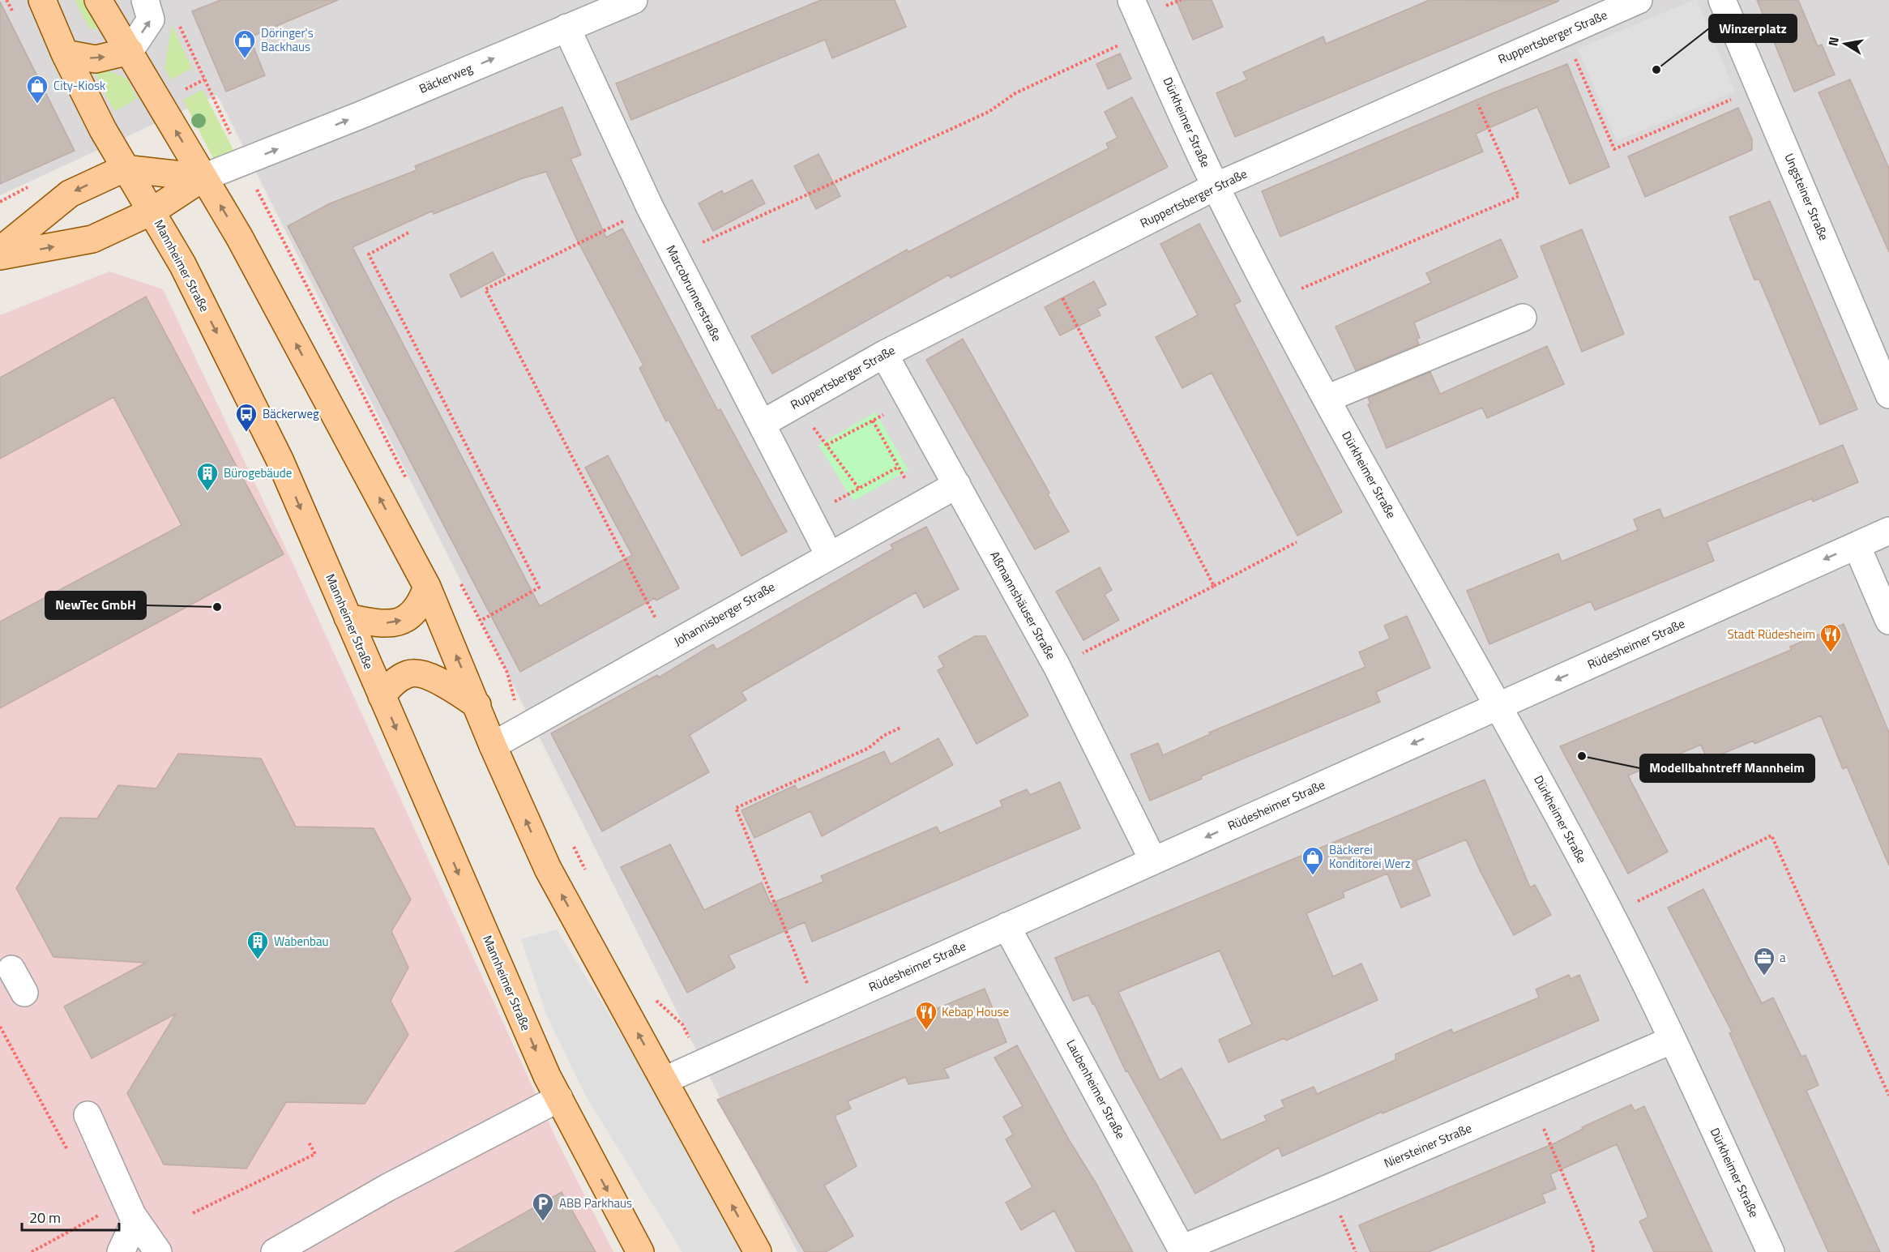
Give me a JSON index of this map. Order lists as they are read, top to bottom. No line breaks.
{"streets":{"main road":["Mannheimer Straße"],"street":["Ruppertsberger Straße","Bäckerweg","Dürkheimer Straße","Ungsteiner Straße","Marcobrunnerstraße","Aßmannshäuser Straße","Johannisberger Straße","Rüdesheimer Straße","Laubenheimer Straße","Niersteiner Straße"]},"crossings":[["Ruppertsberger Straße","Dürkheimer Straße"],["Ruppertsberger Straße","Marcobrunnerstraße"],["Ruppertsberger Straße","Aßmannshäuser Straße"],["Bäckerweg","Marcobrunnerstraße"],["Dürkheimer Straße","Rüdesheimer Straße"],["Dürkheimer Straße","Niersteiner Straße"],["Marcobrunnerstraße","Johannisberger Straße"],["Aßmannshäuser Straße","Johannisberger Straße"],["Aßmannshäuser Straße","Rüdesheimer Straße"],["Rüdesheimer Straße","Laubenheimer Straße"],["Laubenheimer Straße","Niersteiner Straße"]],"one_way":["Bäckerweg","Rüdesheimer Straße"],"places":{"shop":["Döringer's Backhaus","City-Kiosk","Bäckerei Konditorei Werz"],"other":["Winzerplatz","NewTec GmbH","Modellbahntreff Mannheim"],"bus stop":["Bäckerweg"],"building":["Bürogebäude","Wabenbau"],"restaurant":["Stadt Rüdesheim","Kebap House"],"office":["a"],"parking":["ABB Parkhaus"]},"scale_bar":"20 m","north":"left"}
